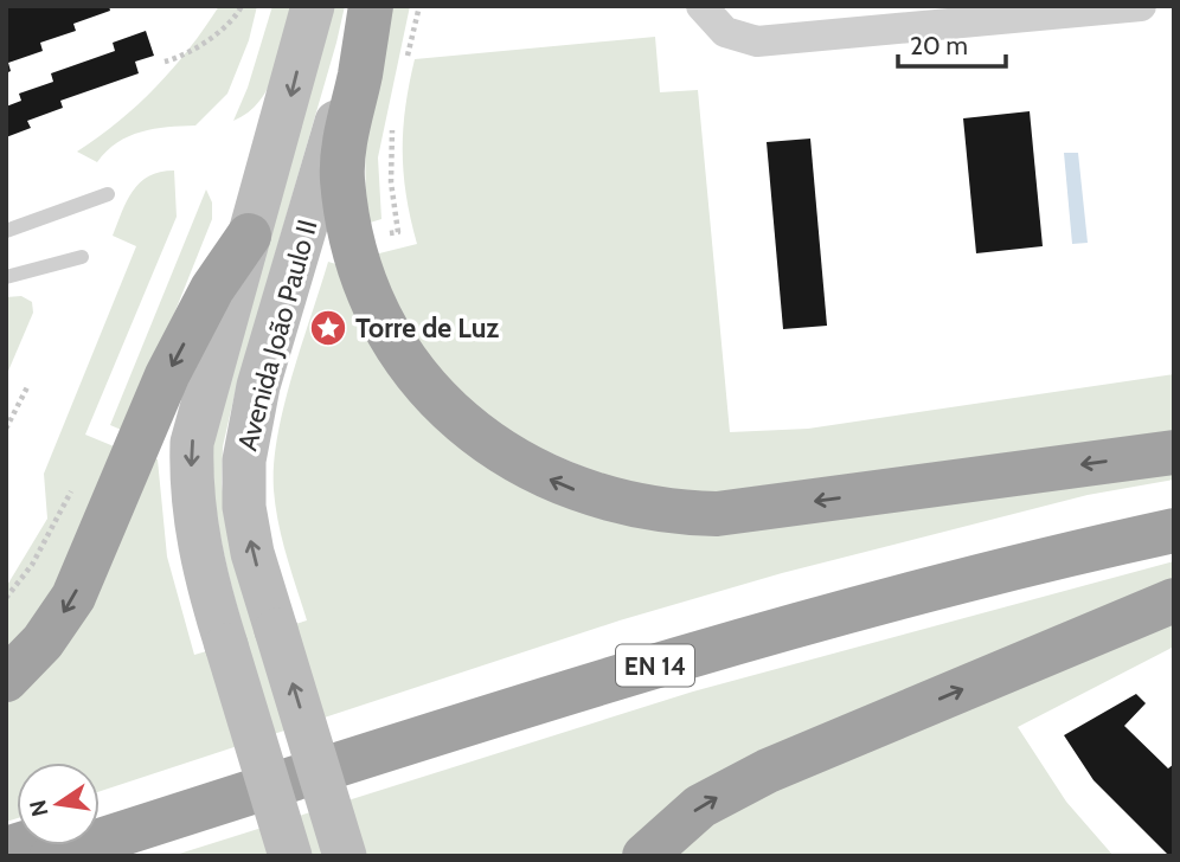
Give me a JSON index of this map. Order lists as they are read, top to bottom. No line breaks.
{"streets":{"highway":["EN 14"],"main road":["Avenida João Paulo II"]},"places":{"place":["Torre de Luz"]},"scale_bar":"20 m","north":"left"}
